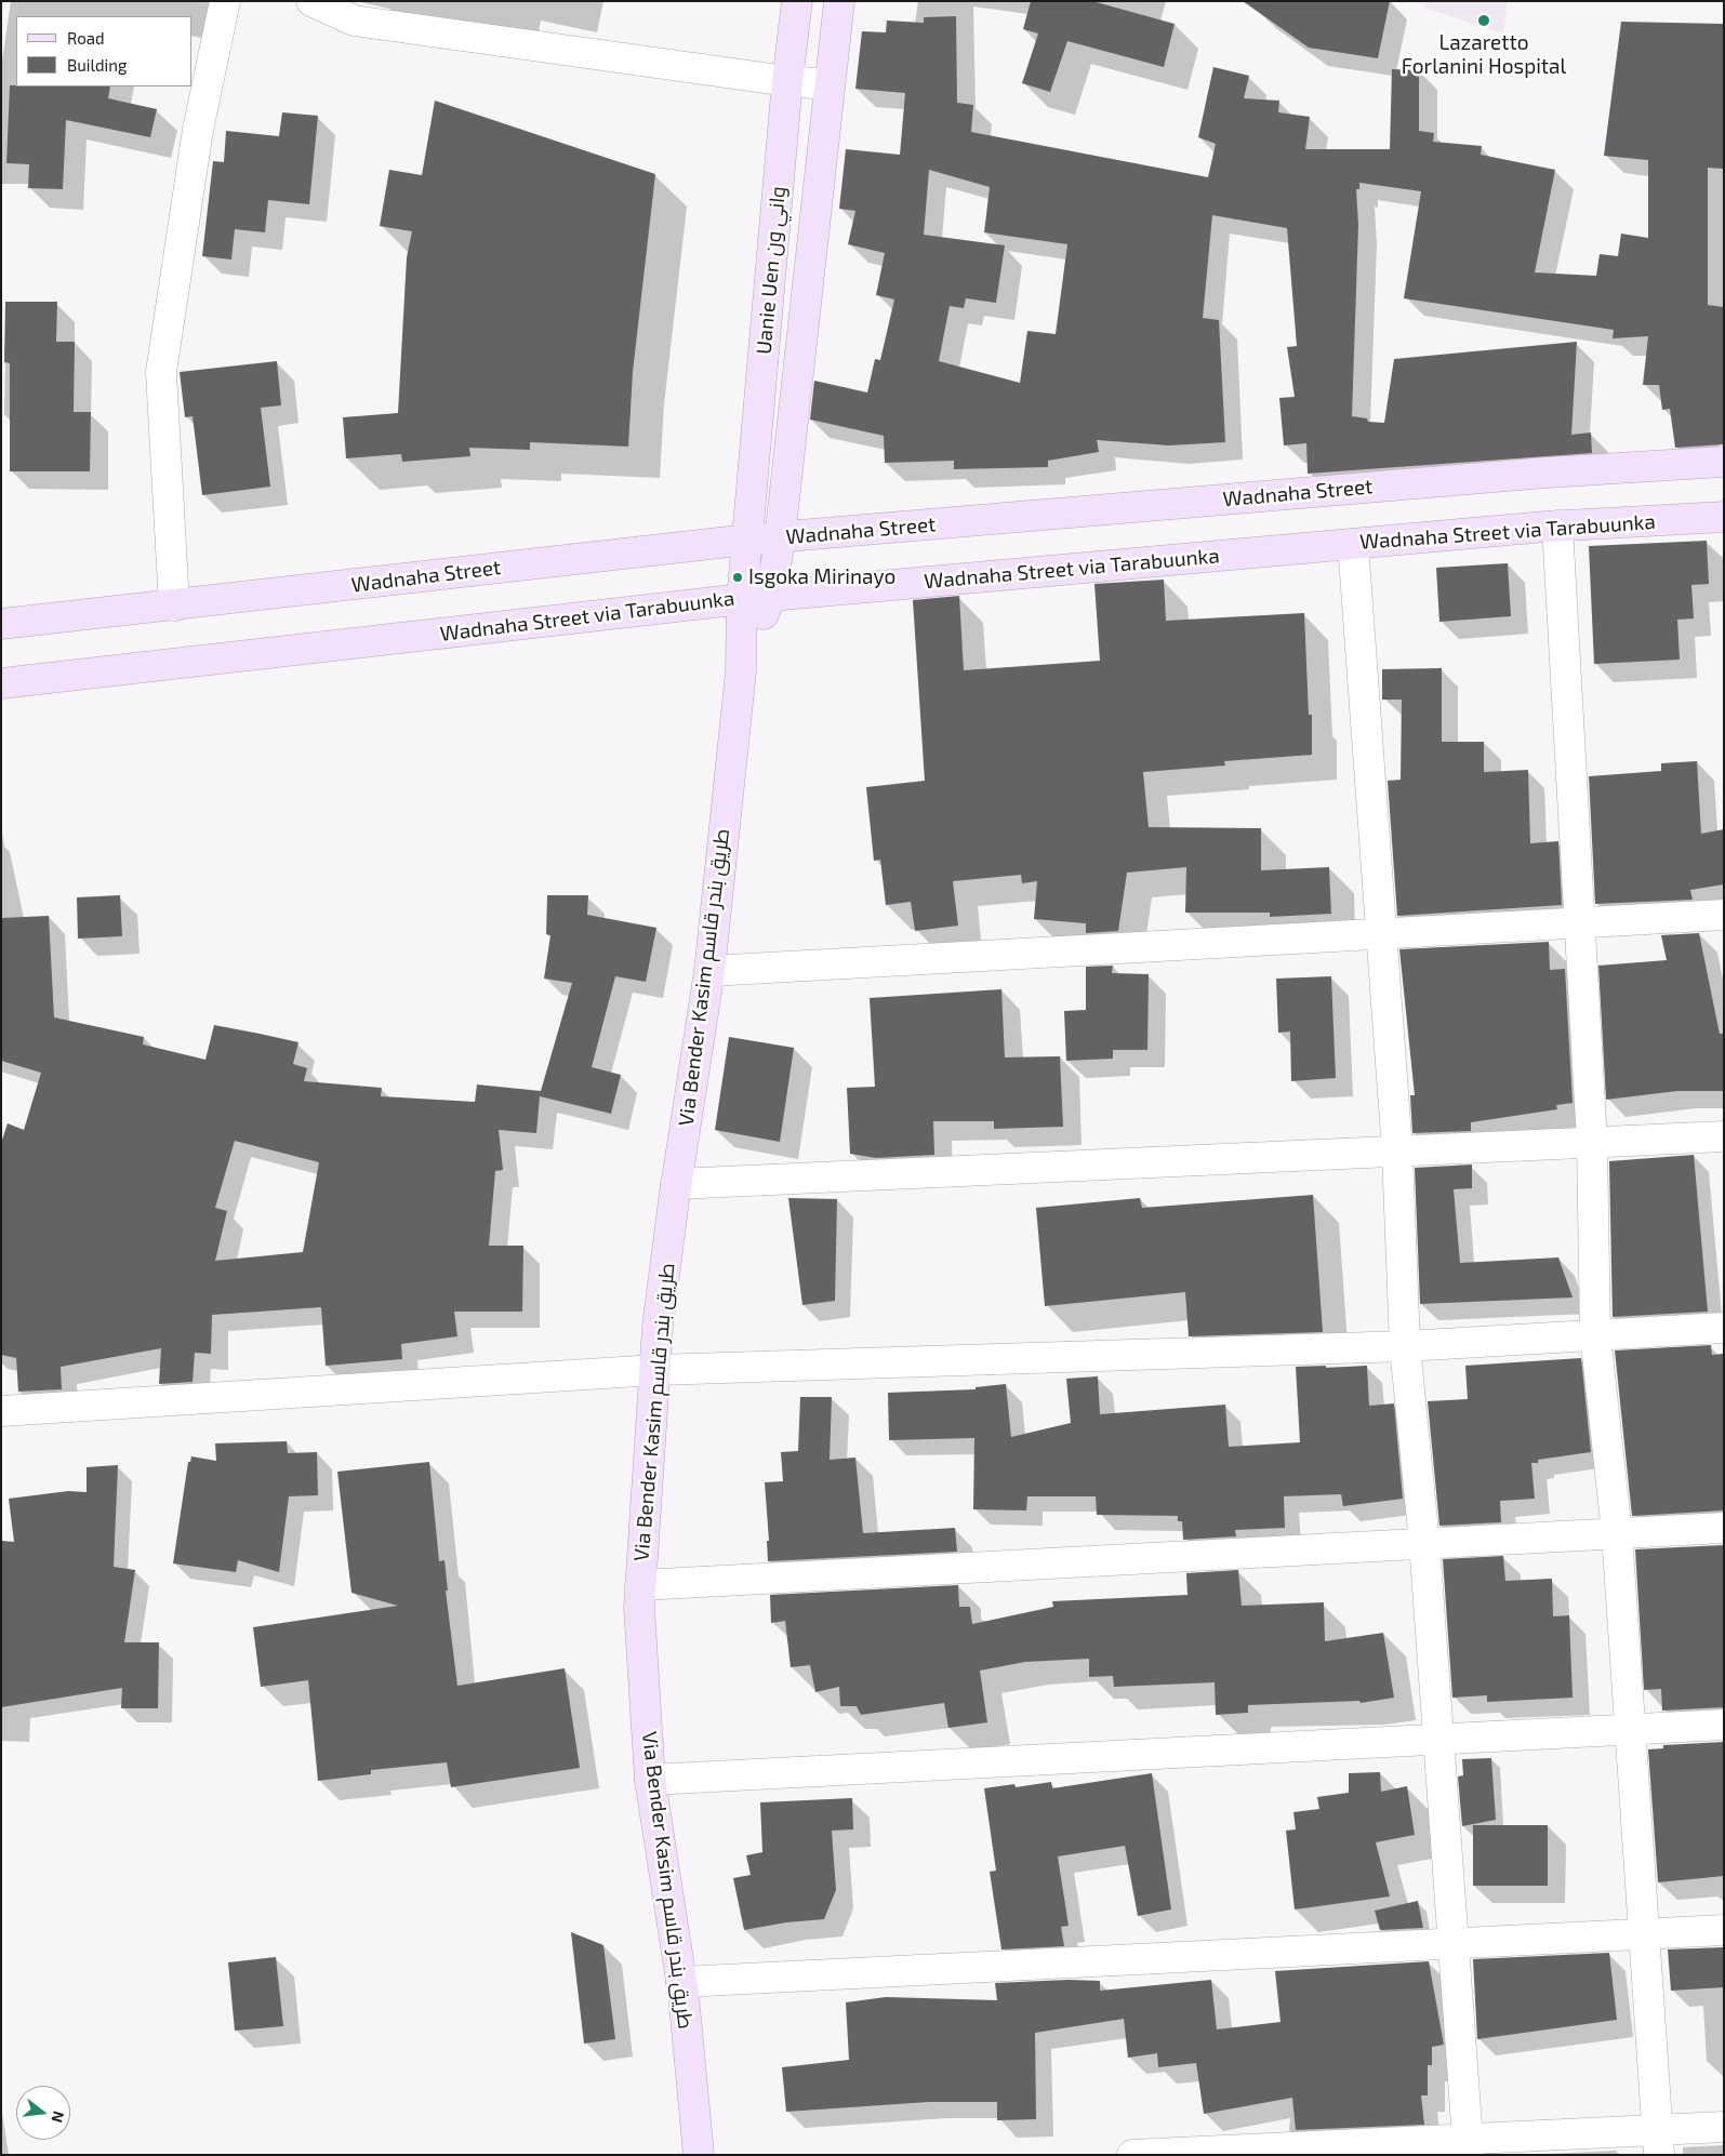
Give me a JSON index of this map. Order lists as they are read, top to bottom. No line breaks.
{"streets":{"main road":["Uanie Uen واني ون","Wadnaha Street","Wadnaha Street via Tarabuunka","Via Bender Kasim طريق بندر قاسم"]},"crossings":[["Uanie Uen واني ون","Wadnaha Street"],["Uanie Uen واني ون","Via Bender Kasim طريق بندر قاسم"],["Wadnaha Street","Via Bender Kasim طريق بندر قاسم"],["Wadnaha Street via Tarabuunka","Via Bender Kasim طريق بندر قاسم"]],"places":["Lazaretto Forlanini Hospital","Isgoka Mirinayo"],"legend":["Road","Building"],"north":"right"}
